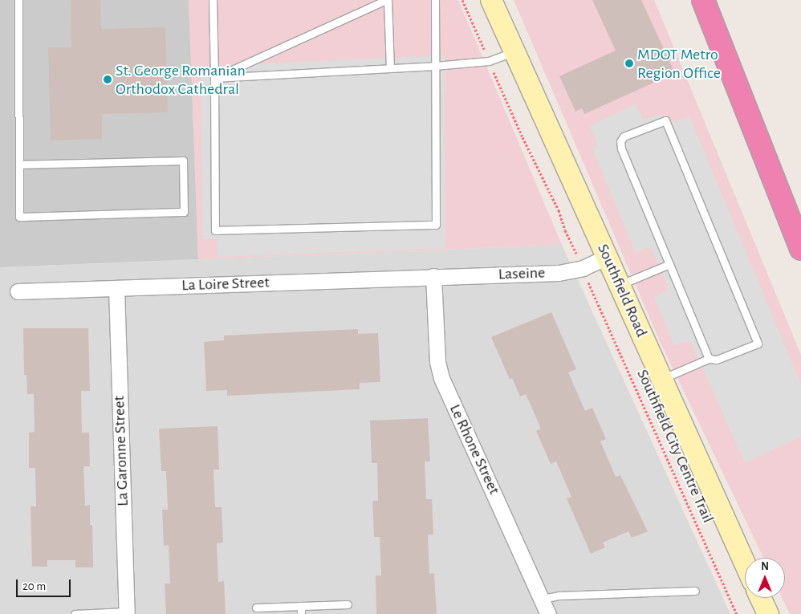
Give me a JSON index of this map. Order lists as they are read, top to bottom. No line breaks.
{"streets":{"main road":["Southfield Road"],"street":["Laseine","La Loire Street","Le Rhone Street","La Garonne Street"],"path":["Southfield City Centre Trail"]},"crossings":[["Laseine","La Loire Street"],["Laseine","Southfield Road"],["Laseine","Le Rhone Street"],["La Loire Street","Le Rhone Street"],["La Loire Street","La Garonne Street"]],"places":["MDOT Metro Region Office","St. George Romanian Orthodox Cathedral"],"scale_bar":"20 m","north":"top"}
